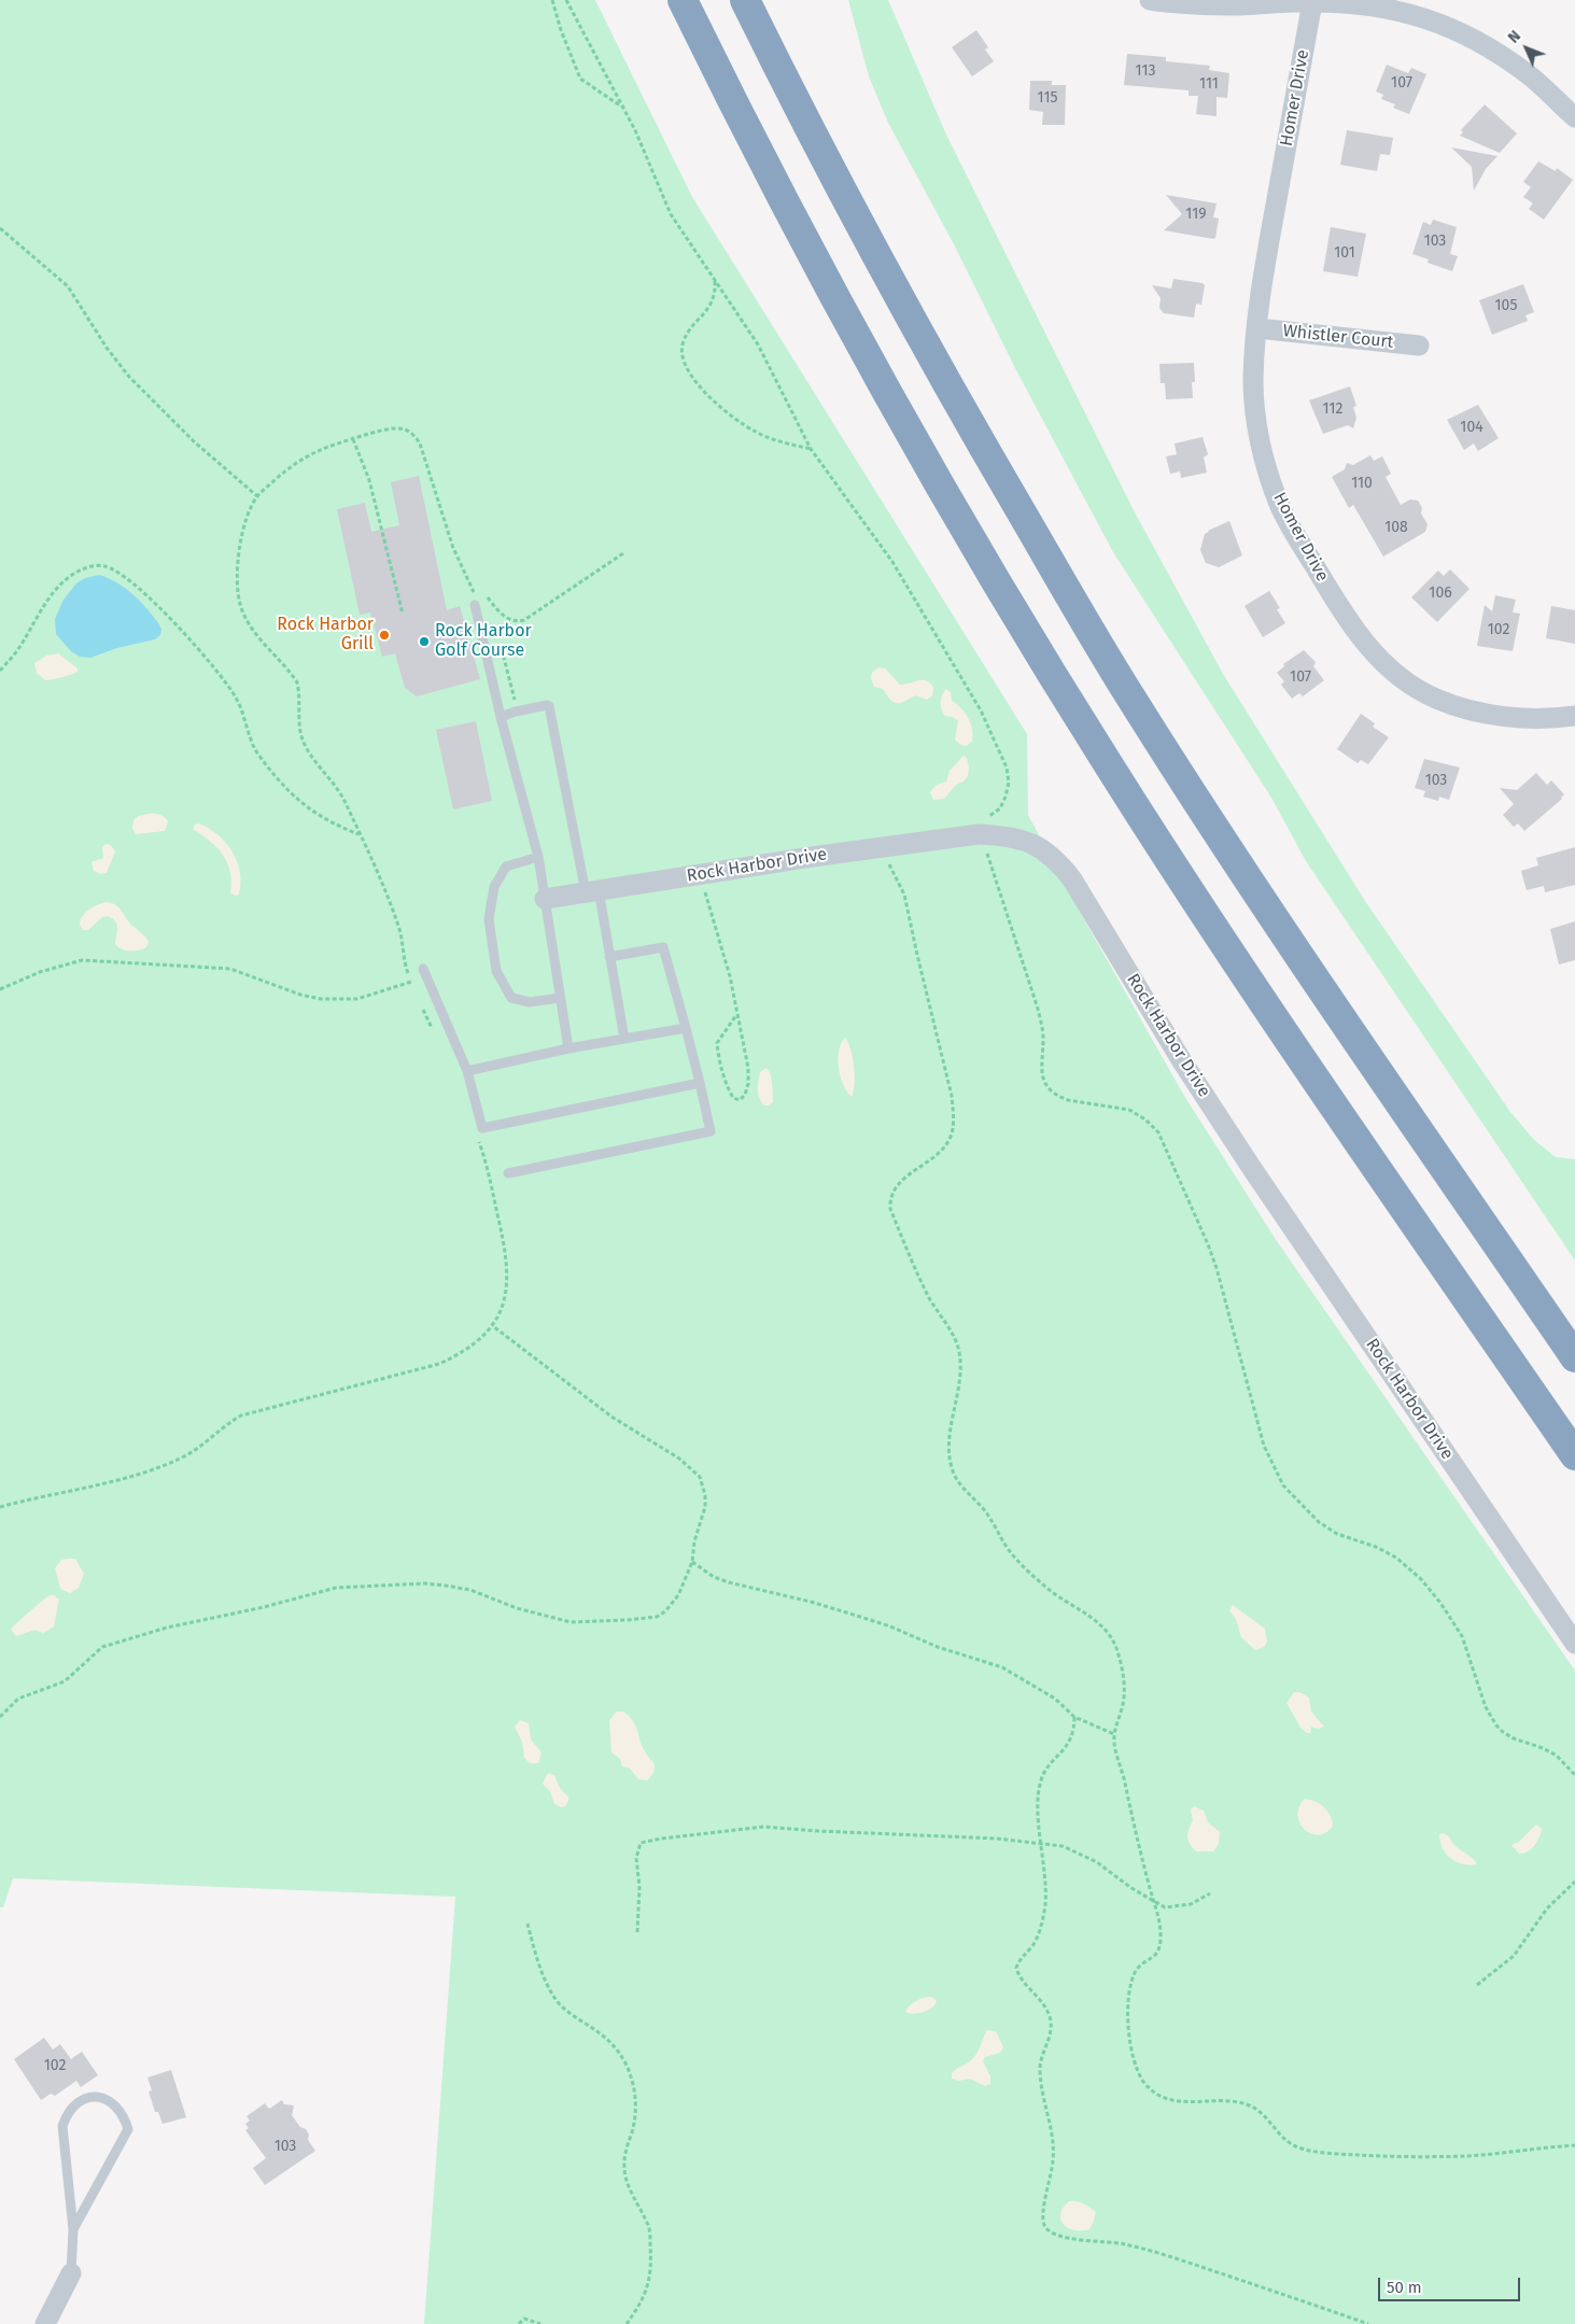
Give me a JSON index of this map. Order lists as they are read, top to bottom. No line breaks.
{"streets":{"street":["Homer Drive","Whistler Court","Rock Harbor Drive"]},"crossings":[["Homer Drive","Whistler Court"]],"places":["Rock Harbor Grill","Rock Harbor Golf Course"],"house_numbers":["113","107","111","115","119","103","101","105","112","104","110","108","106","102","107","103","102","103"],"scale_bar":"50 m","north":"top left"}
